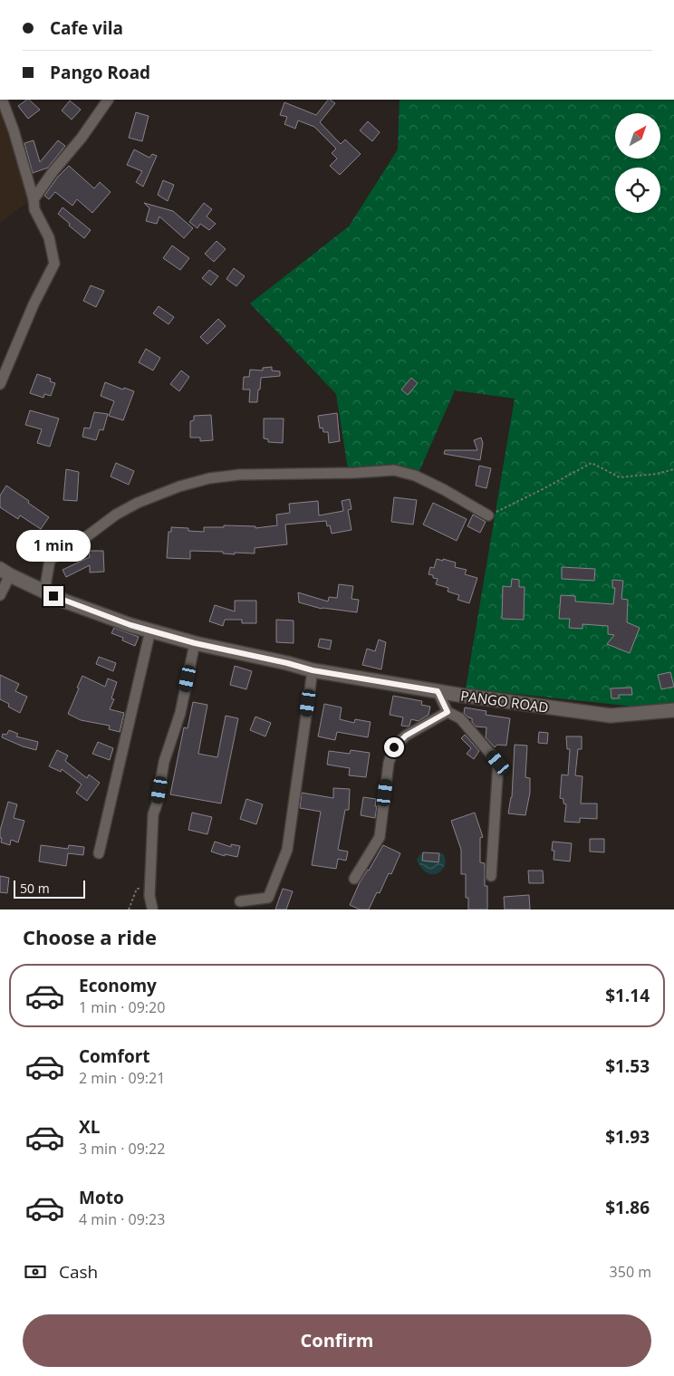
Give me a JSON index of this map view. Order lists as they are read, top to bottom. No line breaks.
{"streets":{"street":["PANGO ROAD"]},"scale_bar":"50 m","north":"top right","page":{"banner":["Cafe vila","Pango Road"],"bubble":"1 min","scale":"50 m","heading":"Choose a ride","list":[{"name":"Economy","note":"1 min · 09:20","value":"$1.14"},{"name":"Comfort","note":"2 min · 09:21","value":"$1.53"},{"name":"XL","note":"3 min · 09:22","value":"$1.93"},{"name":"Moto","note":"4 min · 09:23","value":"$1.86"}],"pay":["Cash","350 m"],"buttons":"Confirm"}}
